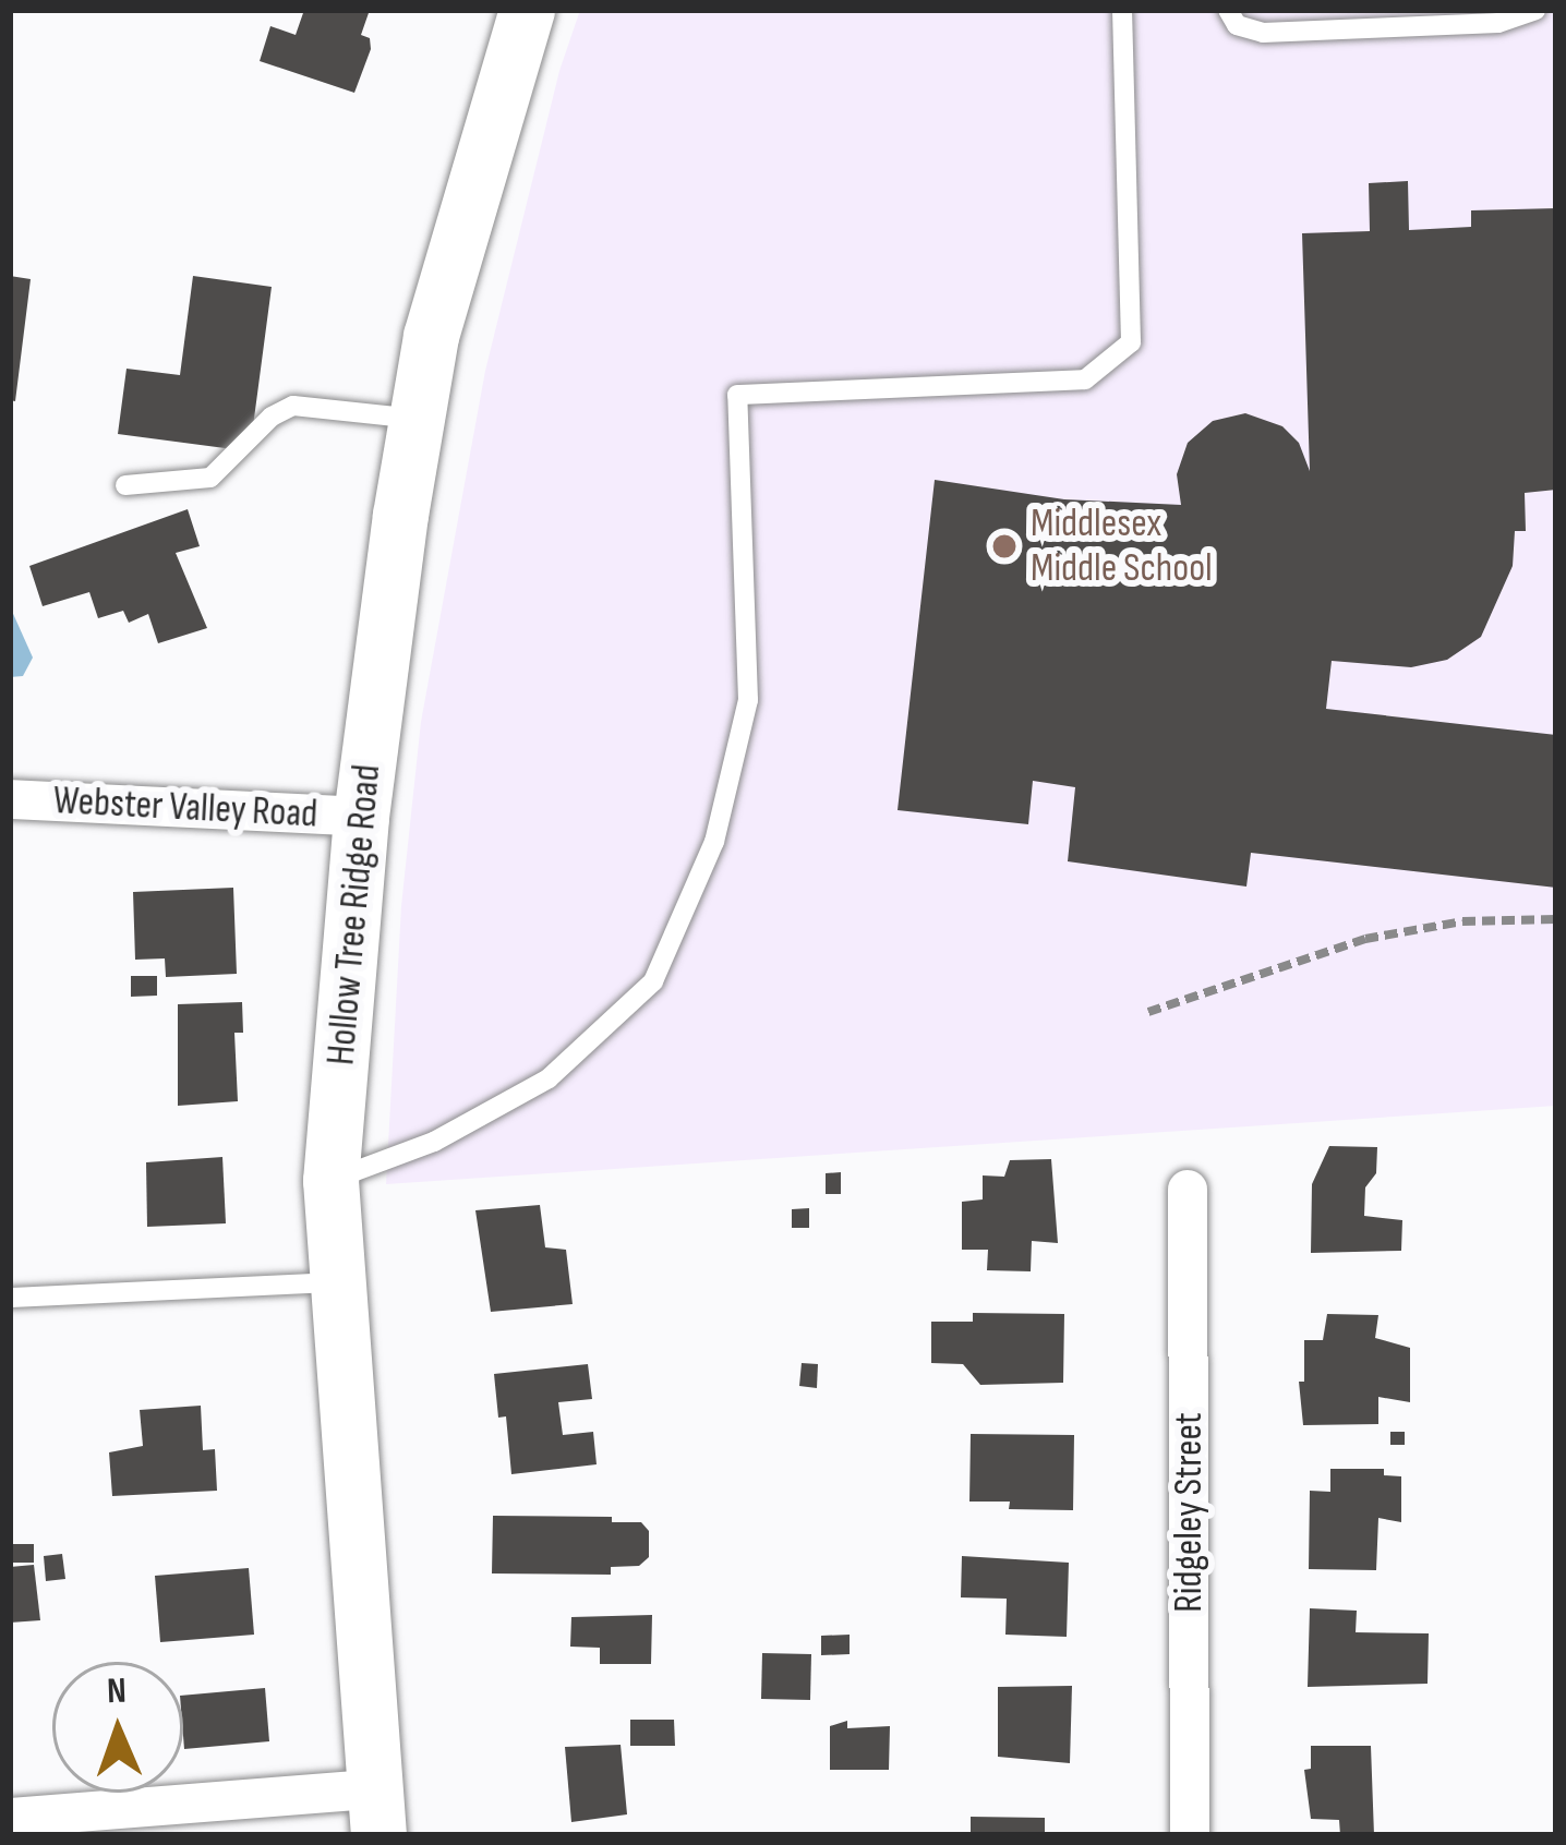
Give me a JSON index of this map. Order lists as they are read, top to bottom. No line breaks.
{"streets":{"main road":["Hollow Tree Ridge Road"],"street":["Webster Valley Road","Ridgeley Street"]},"crossings":[["Webster Valley Road","Hollow Tree Ridge Road"]],"places":["Middlesex Middle School"],"north":"top"}
